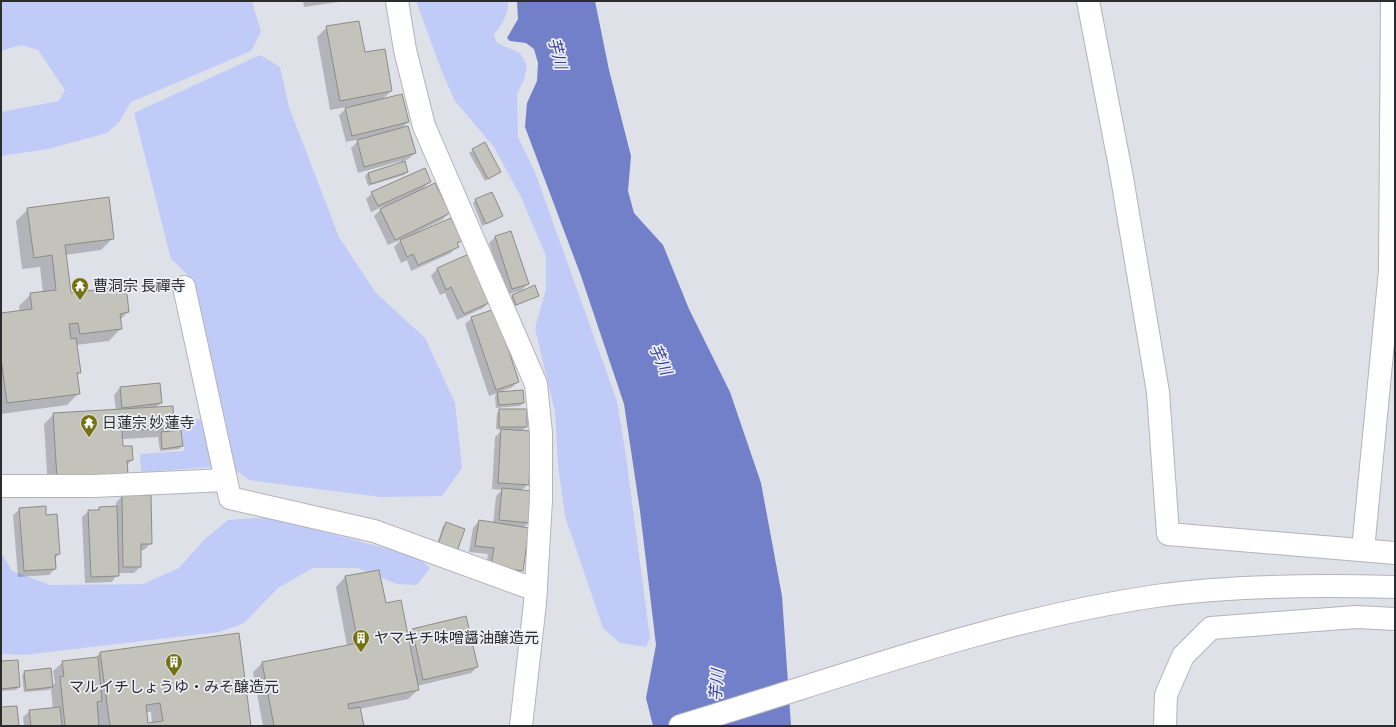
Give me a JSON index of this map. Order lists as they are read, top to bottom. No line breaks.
{"water":["芋川"],"places":{"temple":["曹洞宗 長禪寺","日蓮宗 妙蓮寺"],"building":["ヤマキチ味噌醤油醸造元","マルイチしょうゆ・みそ醸造元"]}}
